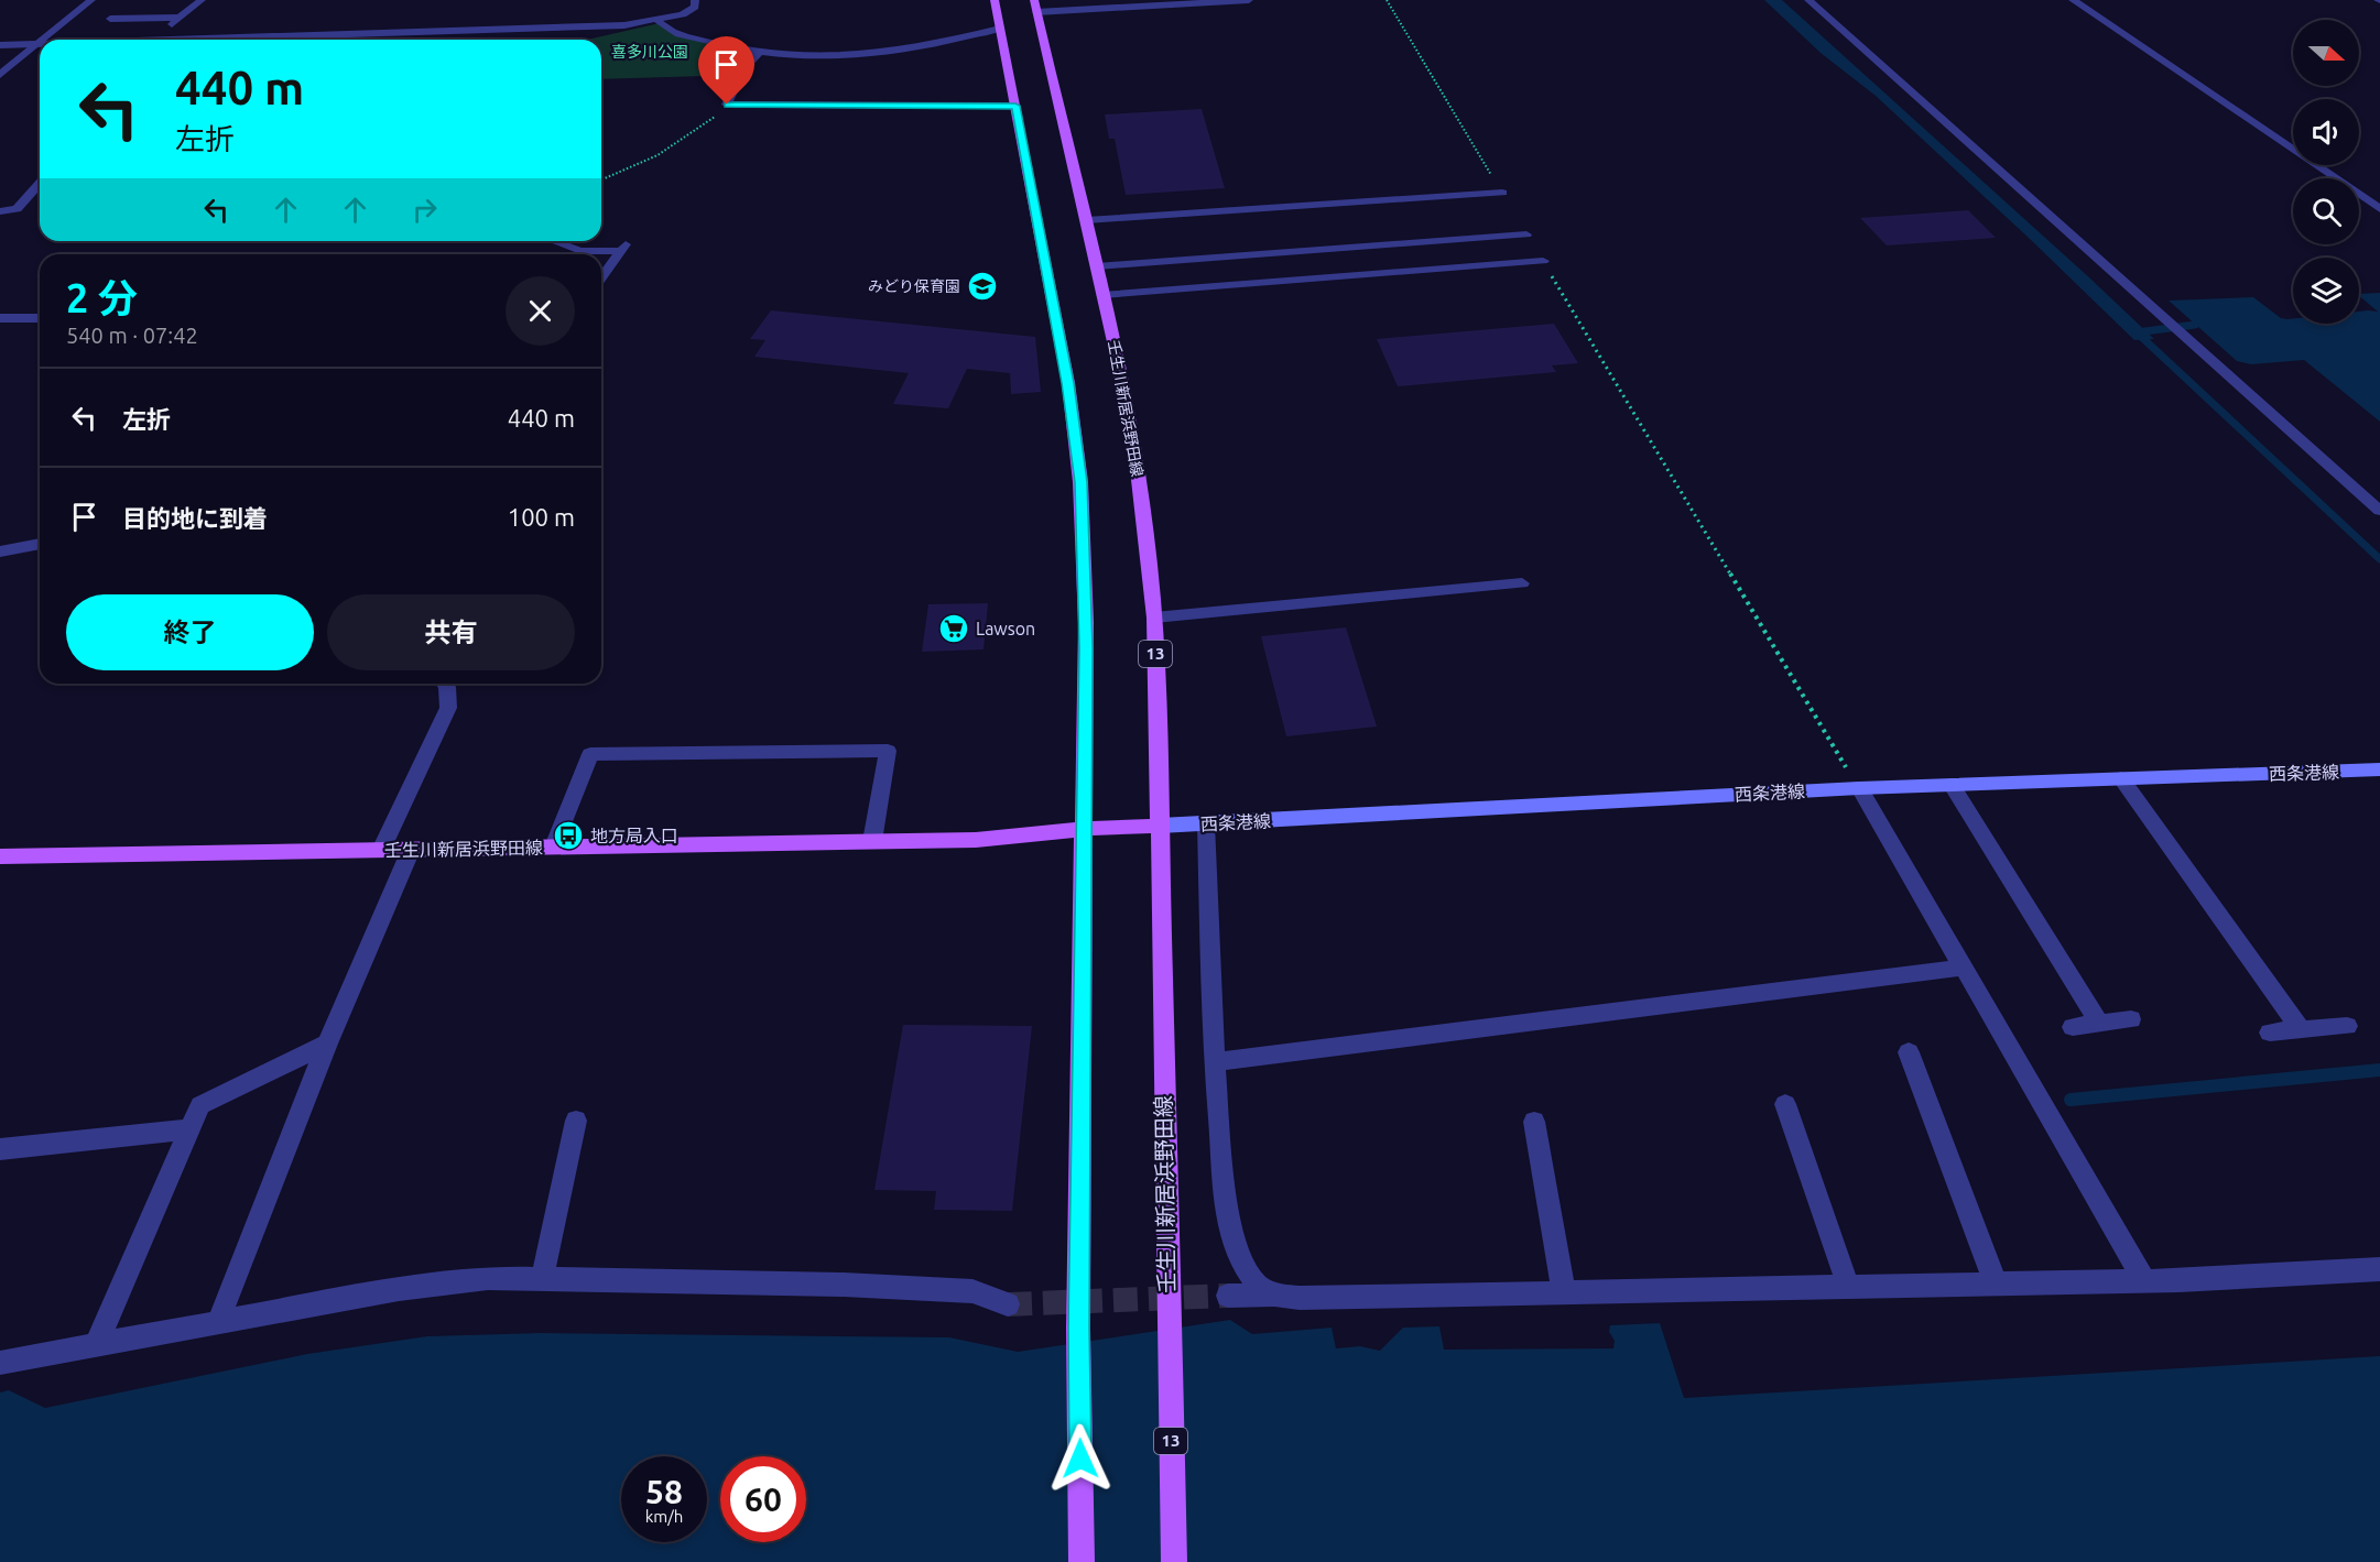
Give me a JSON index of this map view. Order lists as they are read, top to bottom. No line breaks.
{"streets":{"main road":["壬生川新居浜野田線","13","西条港線"]},"crossings":[["壬生川新居浜野田線","西条港線"]],"parks":["喜多川公園"],"places":{"school or university":["みどり保育園"],"supermarket":["Lawson"],"bus stop":["地方局入口"]},"north":"right","page":{"turn":["440 m","左折"],"heading":["2 分","540 m · 07:42"],"list":[{"name":"左折","value":"440 m"},{"name":"目的地に到着","value":"100 m"}],"buttons":["終了","共有"],"speed":"58 km/h","limit":"60"}}
